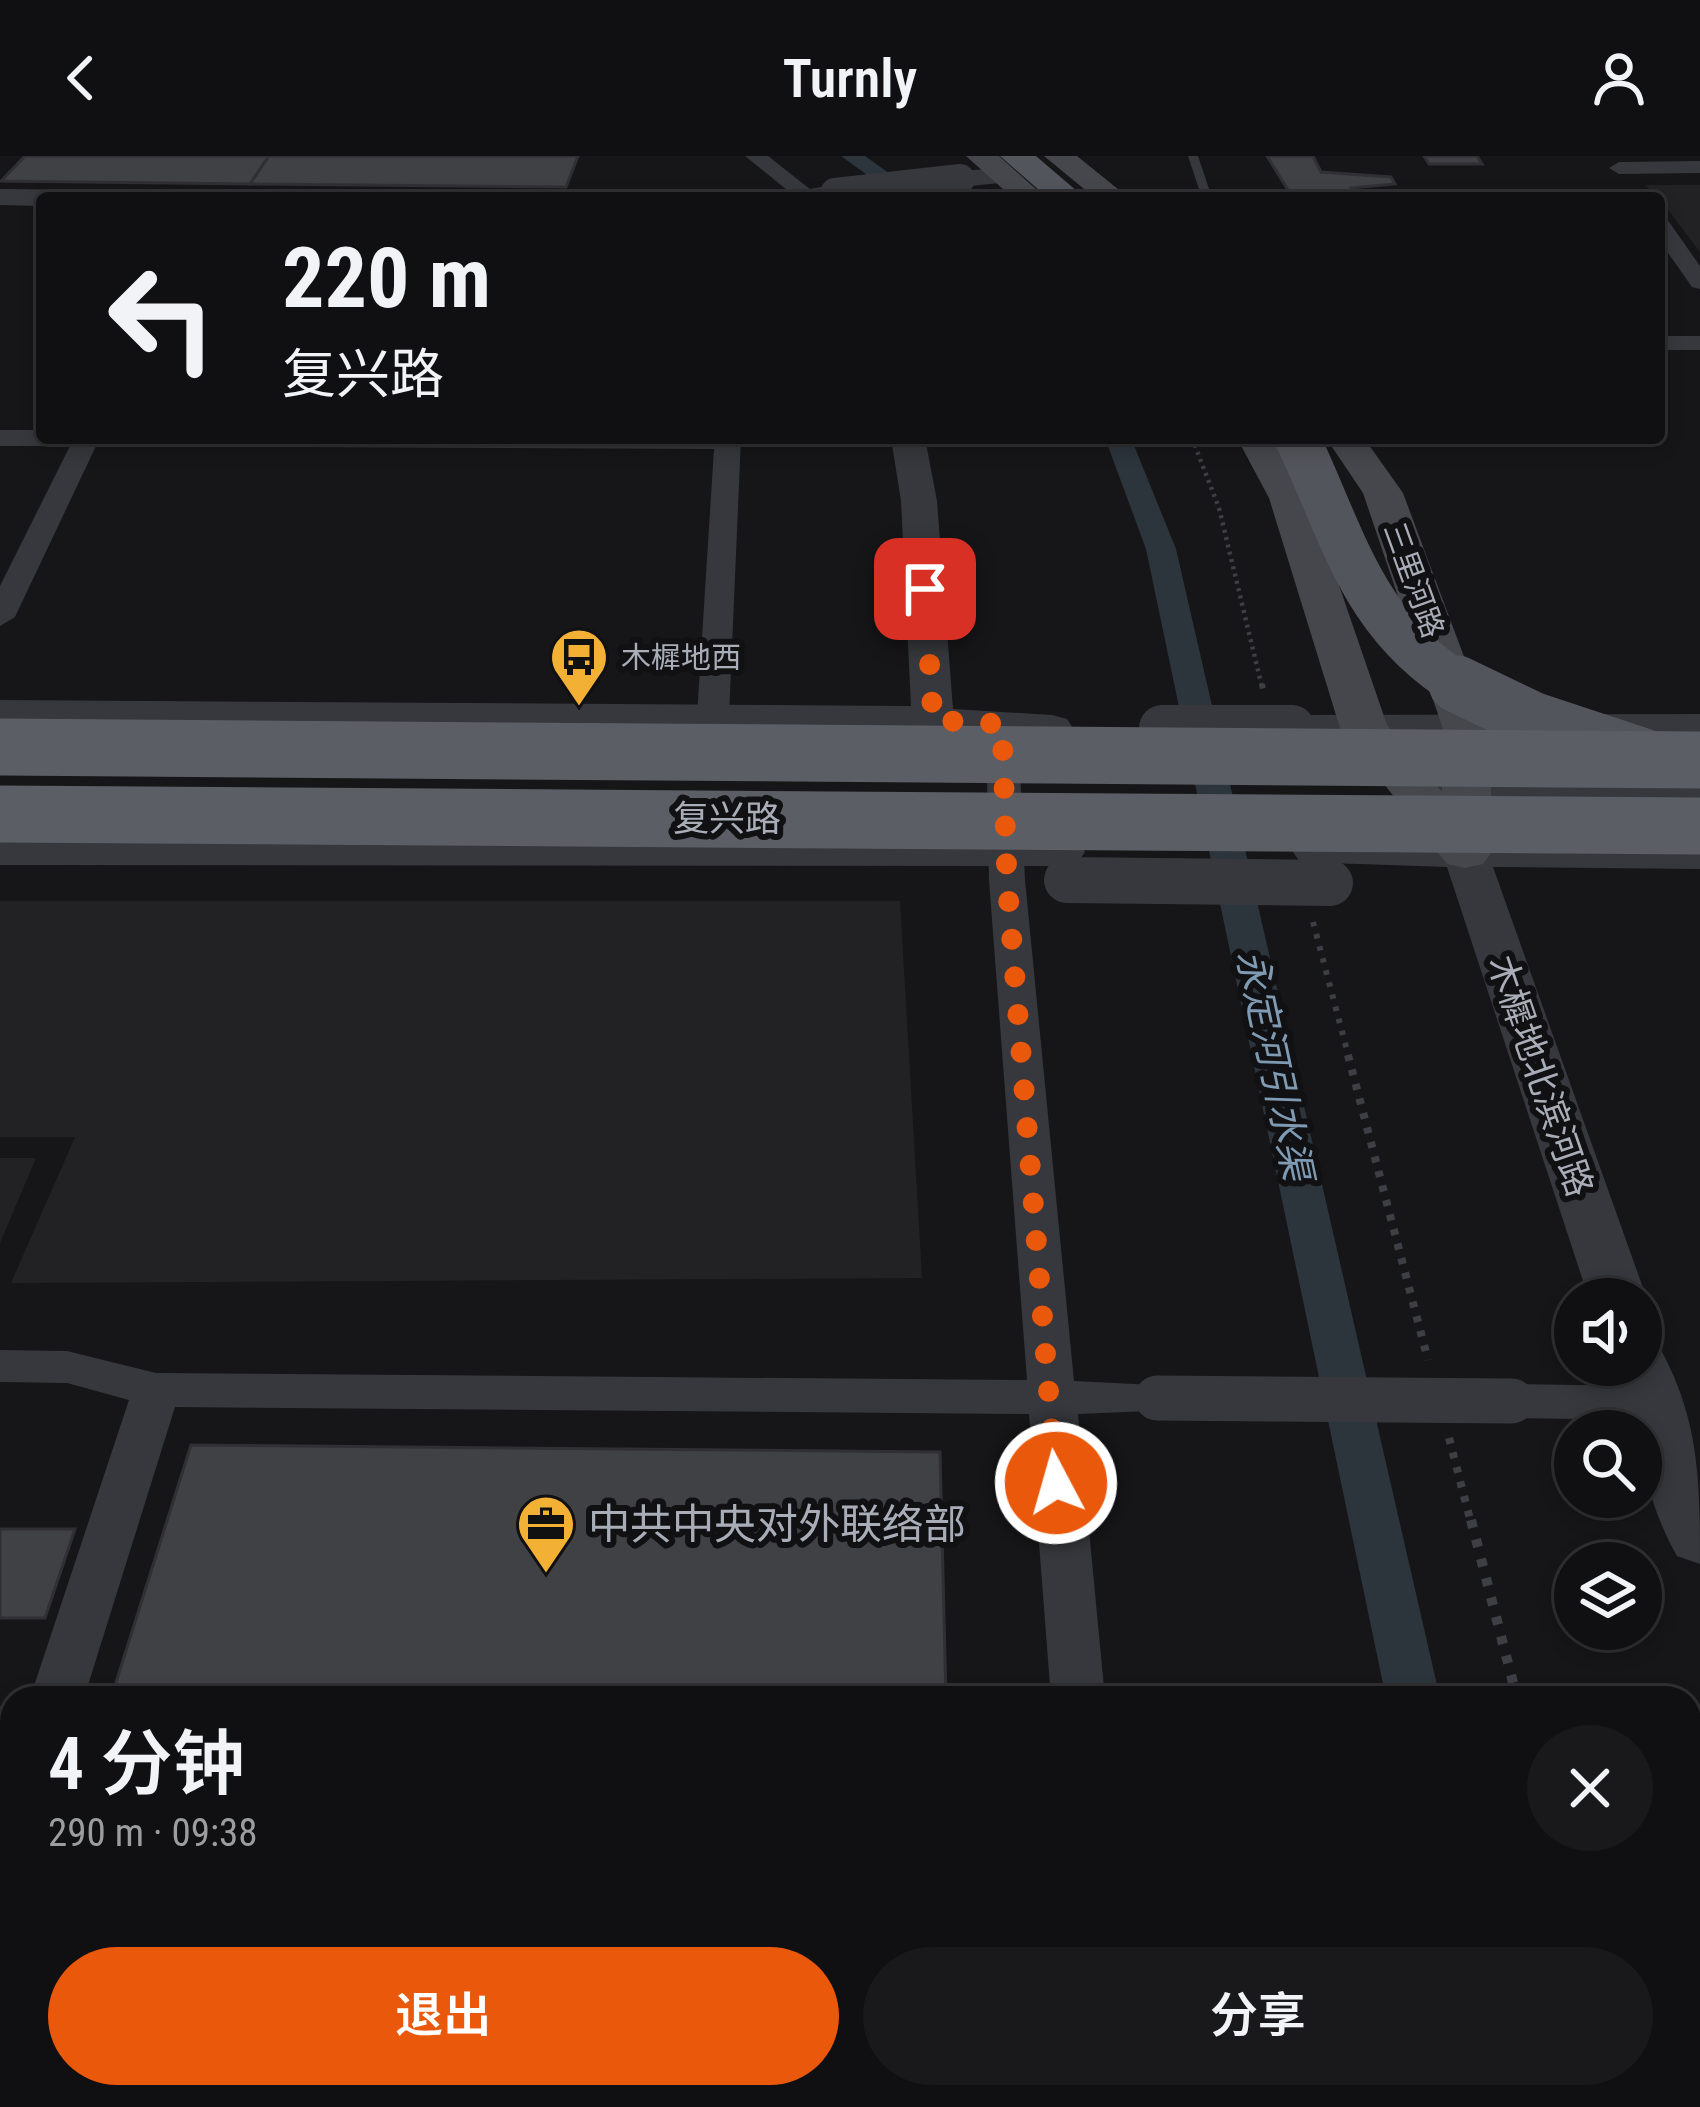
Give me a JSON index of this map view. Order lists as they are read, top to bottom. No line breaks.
{"streets":{"highway":["复兴路"],"main road":["三里河路"],"street":["木樨地北滨河路"]},"crossings":[["三里河路","复兴路"],["三里河路","木樨地北滨河路"],["复兴路","木樨地北滨河路"]],"water":["永定河引水渠"],"places":{"bus stop":["木樨地西"],"office":["中共中央对外联络部"]},"page":{"header":"Turnly","turn":["220 m","复兴路"],"heading":["4 分钟","290 m · 09:38"],"buttons":["退出","分享"]}}
